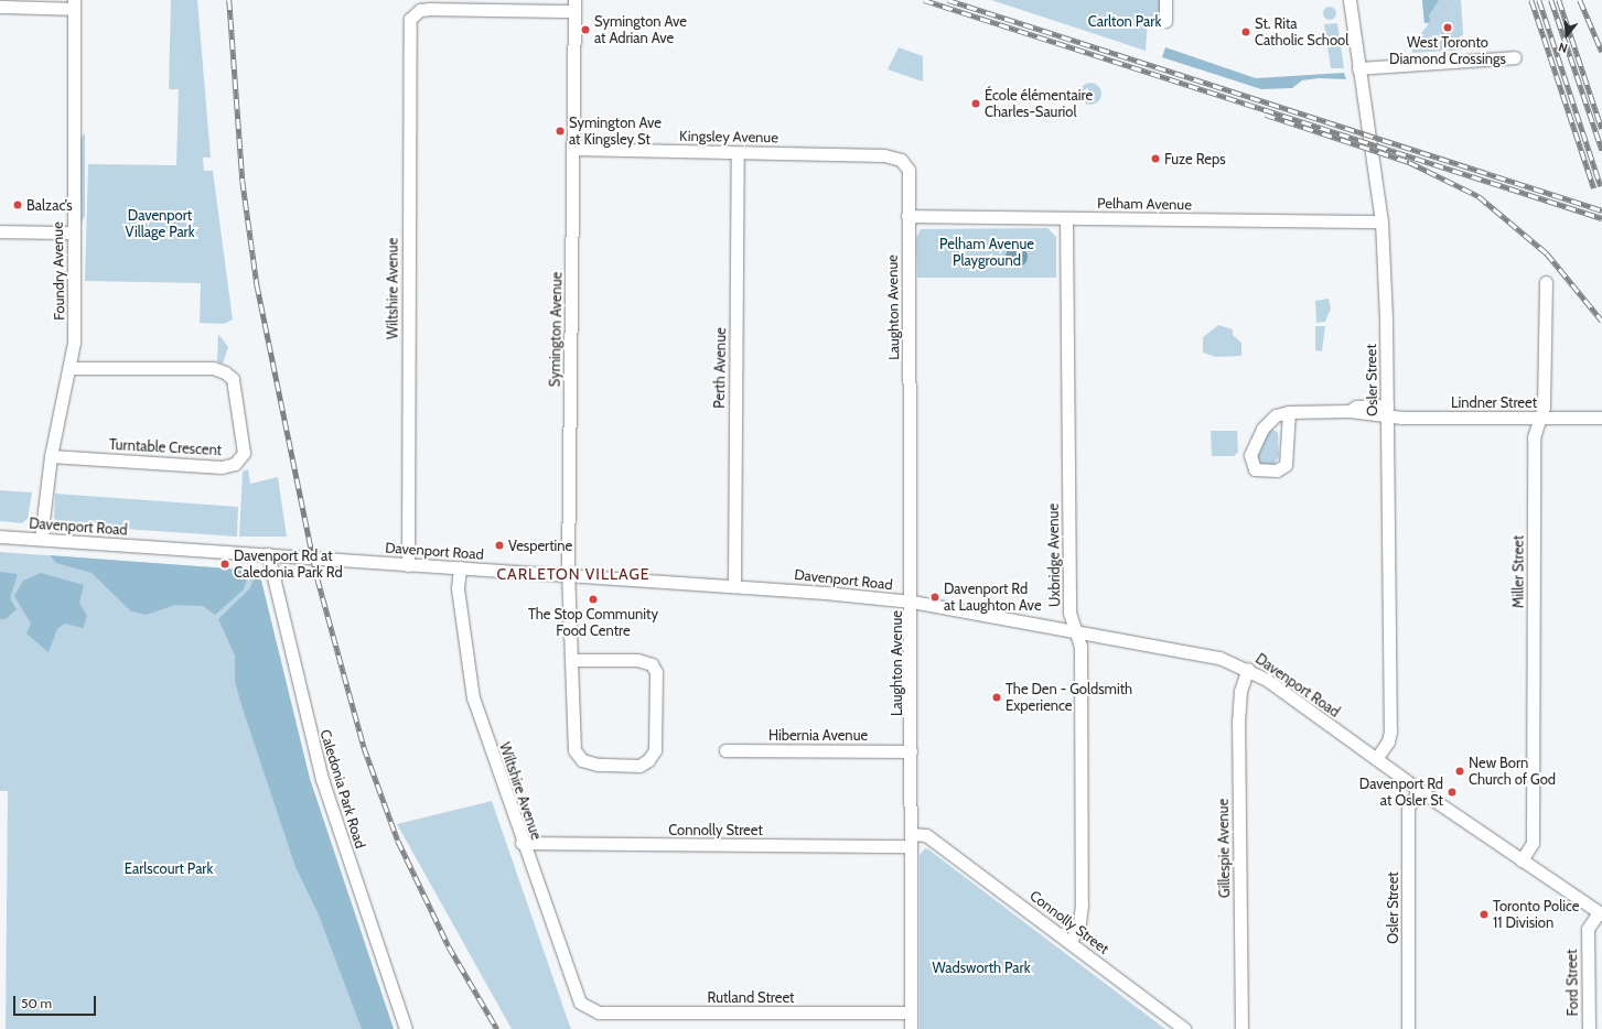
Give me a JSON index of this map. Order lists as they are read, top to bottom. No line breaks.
{"streets":{"street":["Kingsley Avenue","Pelham Avenue","Foundry Avenue","Wiltshire Avenue","Laughton Avenue","Symington Avenue","Perth Avenue","Osler Street","Lindner Street","Turntable Crescent","Davenport Road","Uxbridge Avenue","Miller Street","Hibernia Avenue","Caledonia Park Road","Connolly Street","Gillespie Avenue","Ford Street","Rutland Street"]},"crossings":[["Kingsley Avenue","Laughton Avenue"],["Kingsley Avenue","Symington Avenue"],["Kingsley Avenue","Perth Avenue"],["Pelham Avenue","Laughton Avenue"],["Pelham Avenue","Osler Street"],["Pelham Avenue","Uxbridge Avenue"],["Foundry Avenue","Turntable Crescent"],["Foundry Avenue","Davenport Road"],["Wiltshire Avenue","Symington Avenue"],["Wiltshire Avenue","Davenport Road"],["Wiltshire Avenue","Connolly Street"],["Wiltshire Avenue","Rutland Street"],["Laughton Avenue","Davenport Road"],["Laughton Avenue","Hibernia Avenue"],["Laughton Avenue","Connolly Street"],["Laughton Avenue","Rutland Street"],["Symington Avenue","Davenport Road"],["Perth Avenue","Davenport Road"],["Osler Street","Lindner Street"],["Osler Street","Davenport Road"],["Lindner Street","Miller Street"],["Davenport Road","Uxbridge Avenue"],["Davenport Road","Miller Street"],["Davenport Road","Caledonia Park Road"],["Davenport Road","Gillespie Avenue"],["Davenport Road","Ford Street"],["Uxbridge Avenue","Connolly Street"]],"districts":["CARLETON VILLAGE"],"parks":["Carlton Park","Davenport Village Park","Pelham Avenue Playground","Earlscourt Park","Wadsworth Park"],"places":["West Toronto Diamond Crossings","Symington Ave at Adrian Ave","St. Rita Catholic School","École élémentaire Charles-Sauriol","Symington Ave at Kingsley St","Fuze Reps","Balzac’s","Vespertine","Davenport Rd at Caledonia Park Rd","Davenport Rd at Laughton Ave","The Stop Community Food Centre","The Den - Goldsmith Experience","New Born Church of God","Davenport Rd at Osler St","Toronto Police 11 Division"],"scale_bar":"50 m","north":"bottom"}
